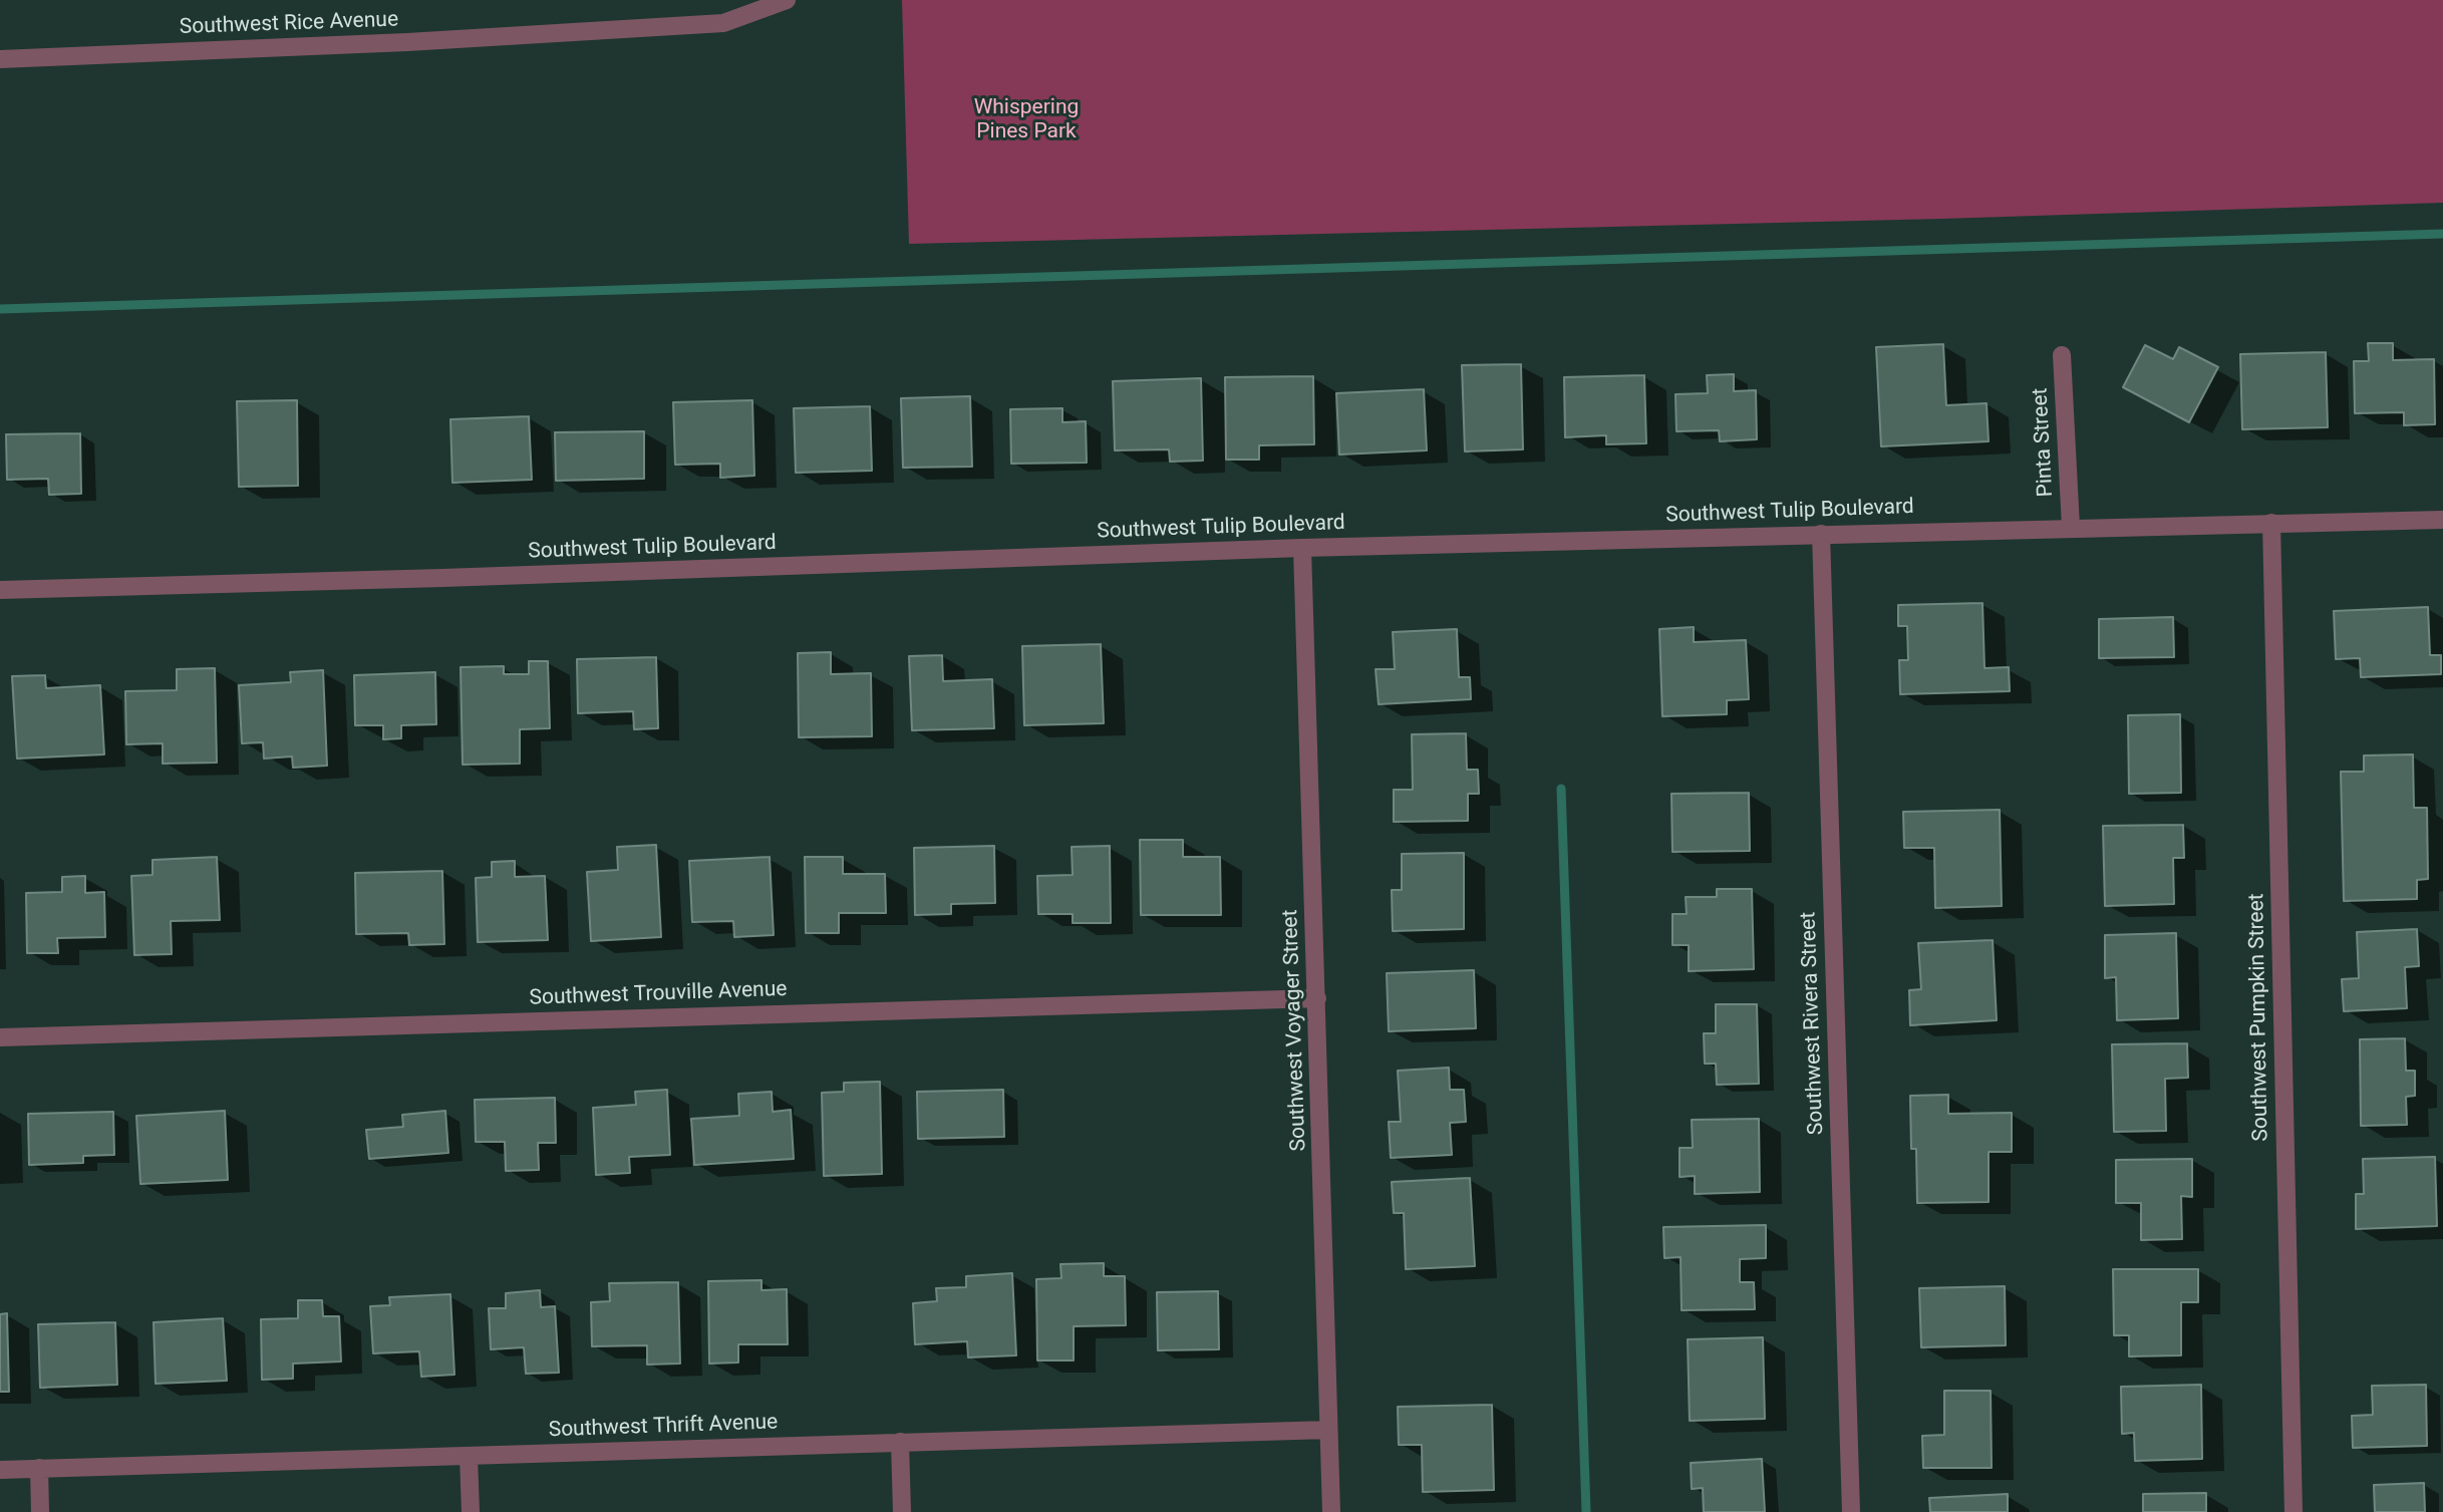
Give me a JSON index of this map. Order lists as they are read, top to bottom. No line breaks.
{"streets":{"street":["Southwest Rice Avenue","Pinta Street","Southwest Tulip Boulevard","Southwest Trouville Avenue","Southwest Pumpkin Street","Southwest Rivera Street","Southwest Voyager Street","Southwest Thrift Avenue"]},"crossings":[["Pinta Street","Southwest Tulip Boulevard"],["Southwest Tulip Boulevard","Southwest Pumpkin Street"],["Southwest Tulip Boulevard","Southwest Rivera Street"],["Southwest Tulip Boulevard","Southwest Voyager Street"],["Southwest Trouville Avenue","Southwest Voyager Street"],["Southwest Voyager Street","Southwest Thrift Avenue"]],"parks":["Whispering Pines Park"]}
